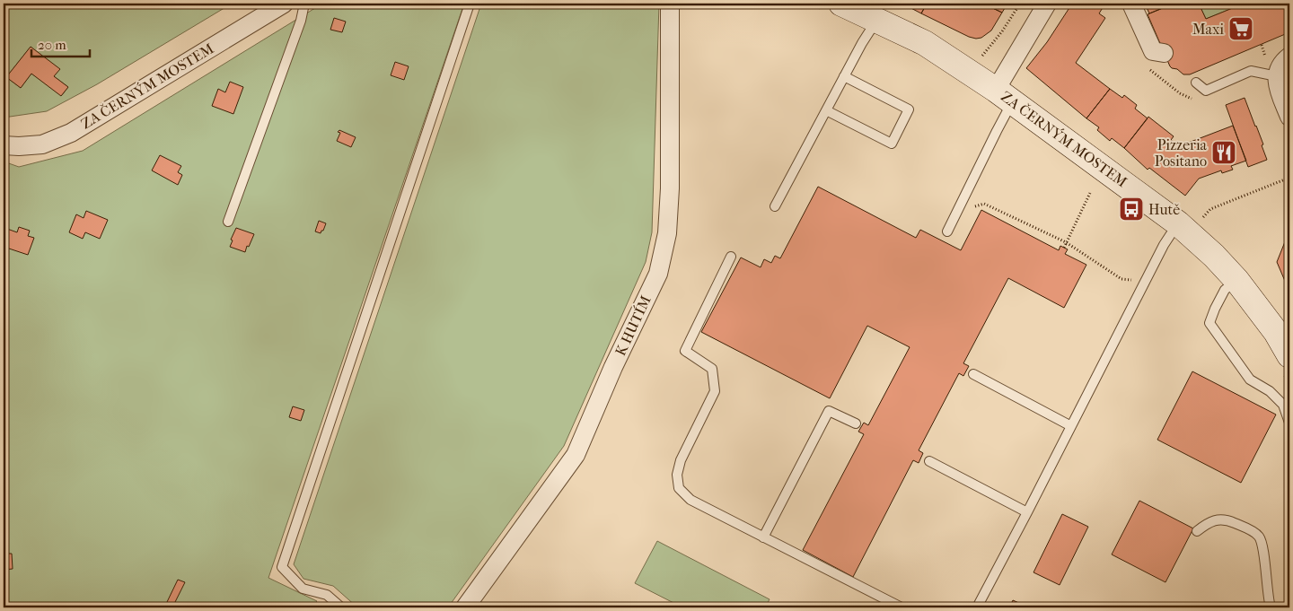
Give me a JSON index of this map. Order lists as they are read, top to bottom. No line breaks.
{"streets":{"street":["ZA ČERNÝM MOSTEM","K HUTÍM"]},"places":{"supermarket":["Maxi"],"restaurant":["Pizzeria Positano"],"bus stop":["Hutě"]},"scale_bar":"20 m"}
